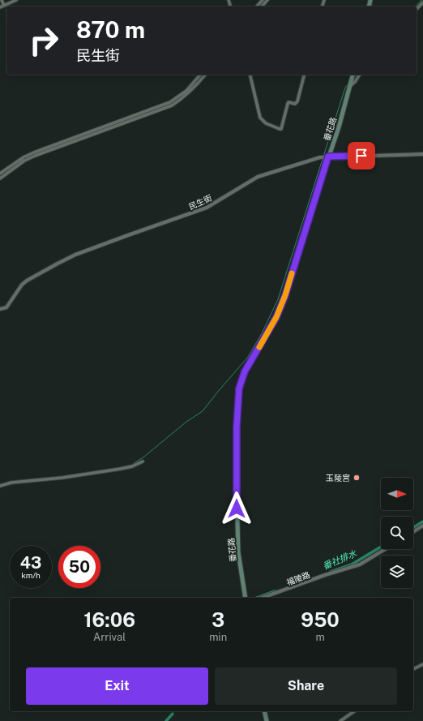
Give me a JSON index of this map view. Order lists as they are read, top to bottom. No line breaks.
{"streets":{"main road":["番花路"],"street":["民生街","福陵路"]},"crossings":[["番花路","民生街"]],"water":["番社排水"],"places":["玉陵宮"],"north":"right","page":{"turn":["870 m","民生街"],"speed":"43 km/h","limit":"50","eta":["16:06","Arrival","3","min","950","m"],"buttons":["Exit","Share"]}}
